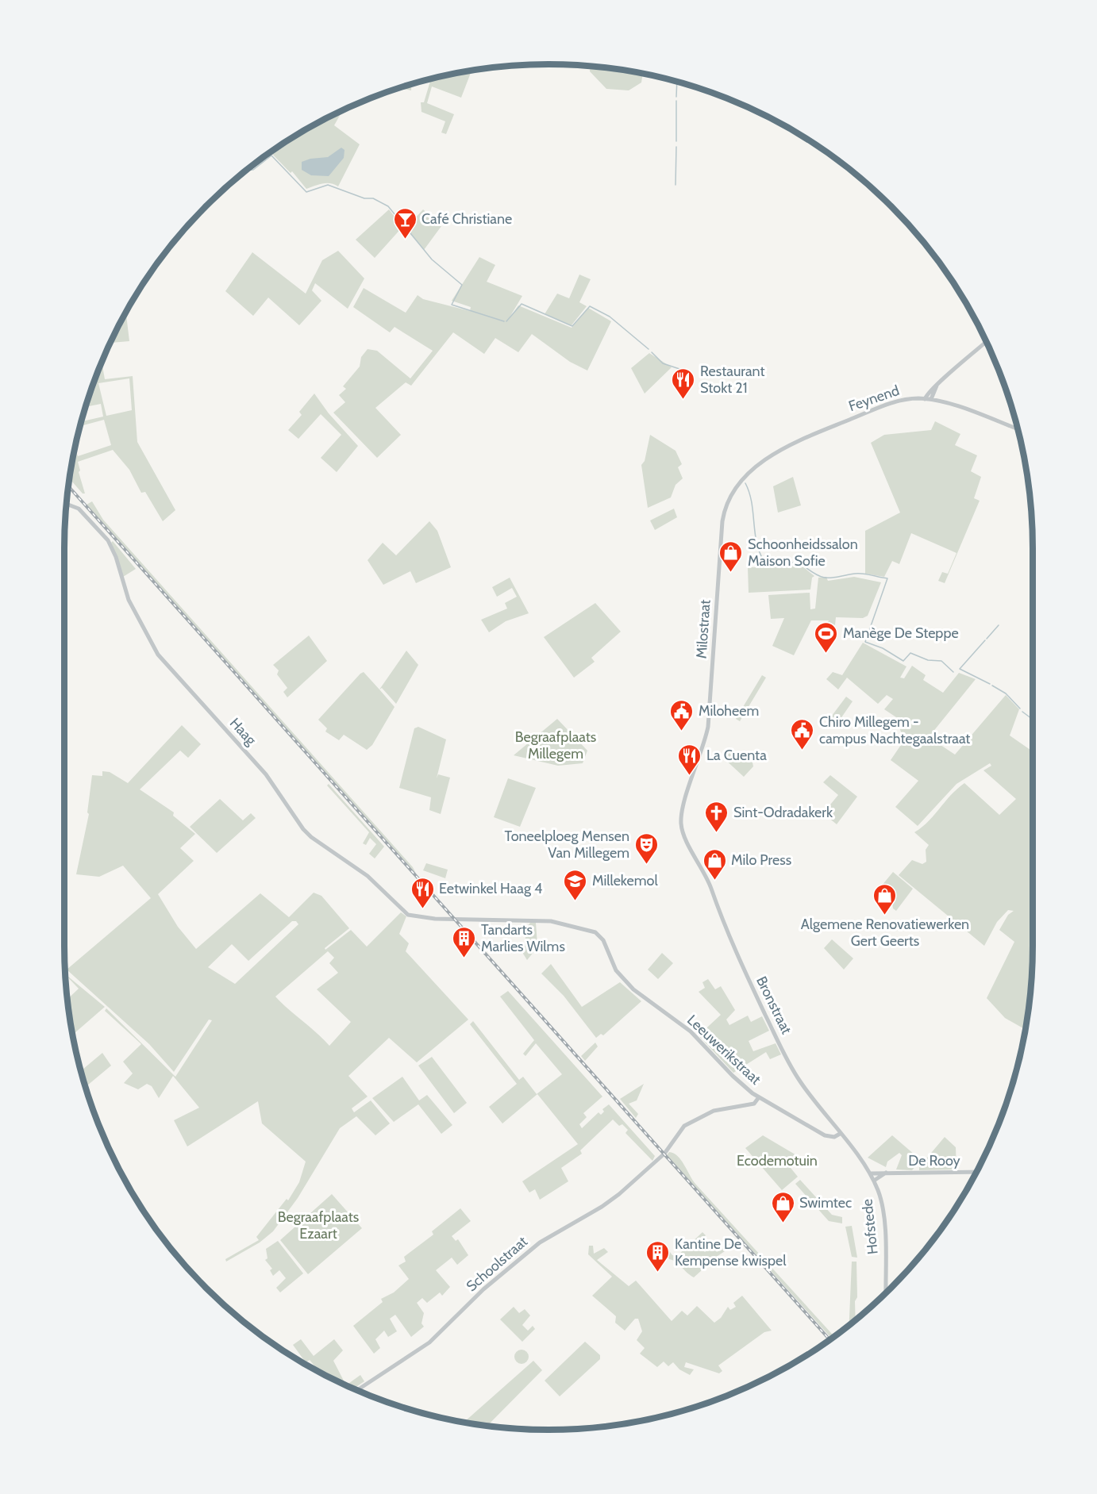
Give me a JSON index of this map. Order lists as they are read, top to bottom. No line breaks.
{"streets":{"street":["Feynend","Milostraat","Haag","Bronstraat","Leeuwerikstraat","De Rooy","Hofstede","Schoolstraat"]},"crossings":[["Feynend","Milostraat"],["Milostraat","Bronstraat"],["Haag","Leeuwerikstraat"],["Bronstraat","Hofstede"],["Leeuwerikstraat","Schoolstraat"],["De Rooy","Hofstede"]],"parks":["Begraafplaats Millegem","Ecodemotuin","Begraafplaats Ezaart"],"places":{"bar":["Café Christiane"],"restaurant":["Restaurant Stokt 21","La Cuenta","Eetwinkel Haag 4"],"shop":["Schoonheidssalon Maison Sofie","Milo Press","Algemene Renovatiewerken Gert Geerts","Swimtec"],"sports":["Manège De Steppe"],"public building":["Miloheem","Chiro Millegem - campus Nachtegaalstraat"],"church":["Sint-Odradakerk"],"theatre":["Toneelploeg Mensen Van Millegem"],"school or university":["Millekemol"],"building":["Tandarts Marlies Wilms","Kantine De Kempense kwispel"]}}
